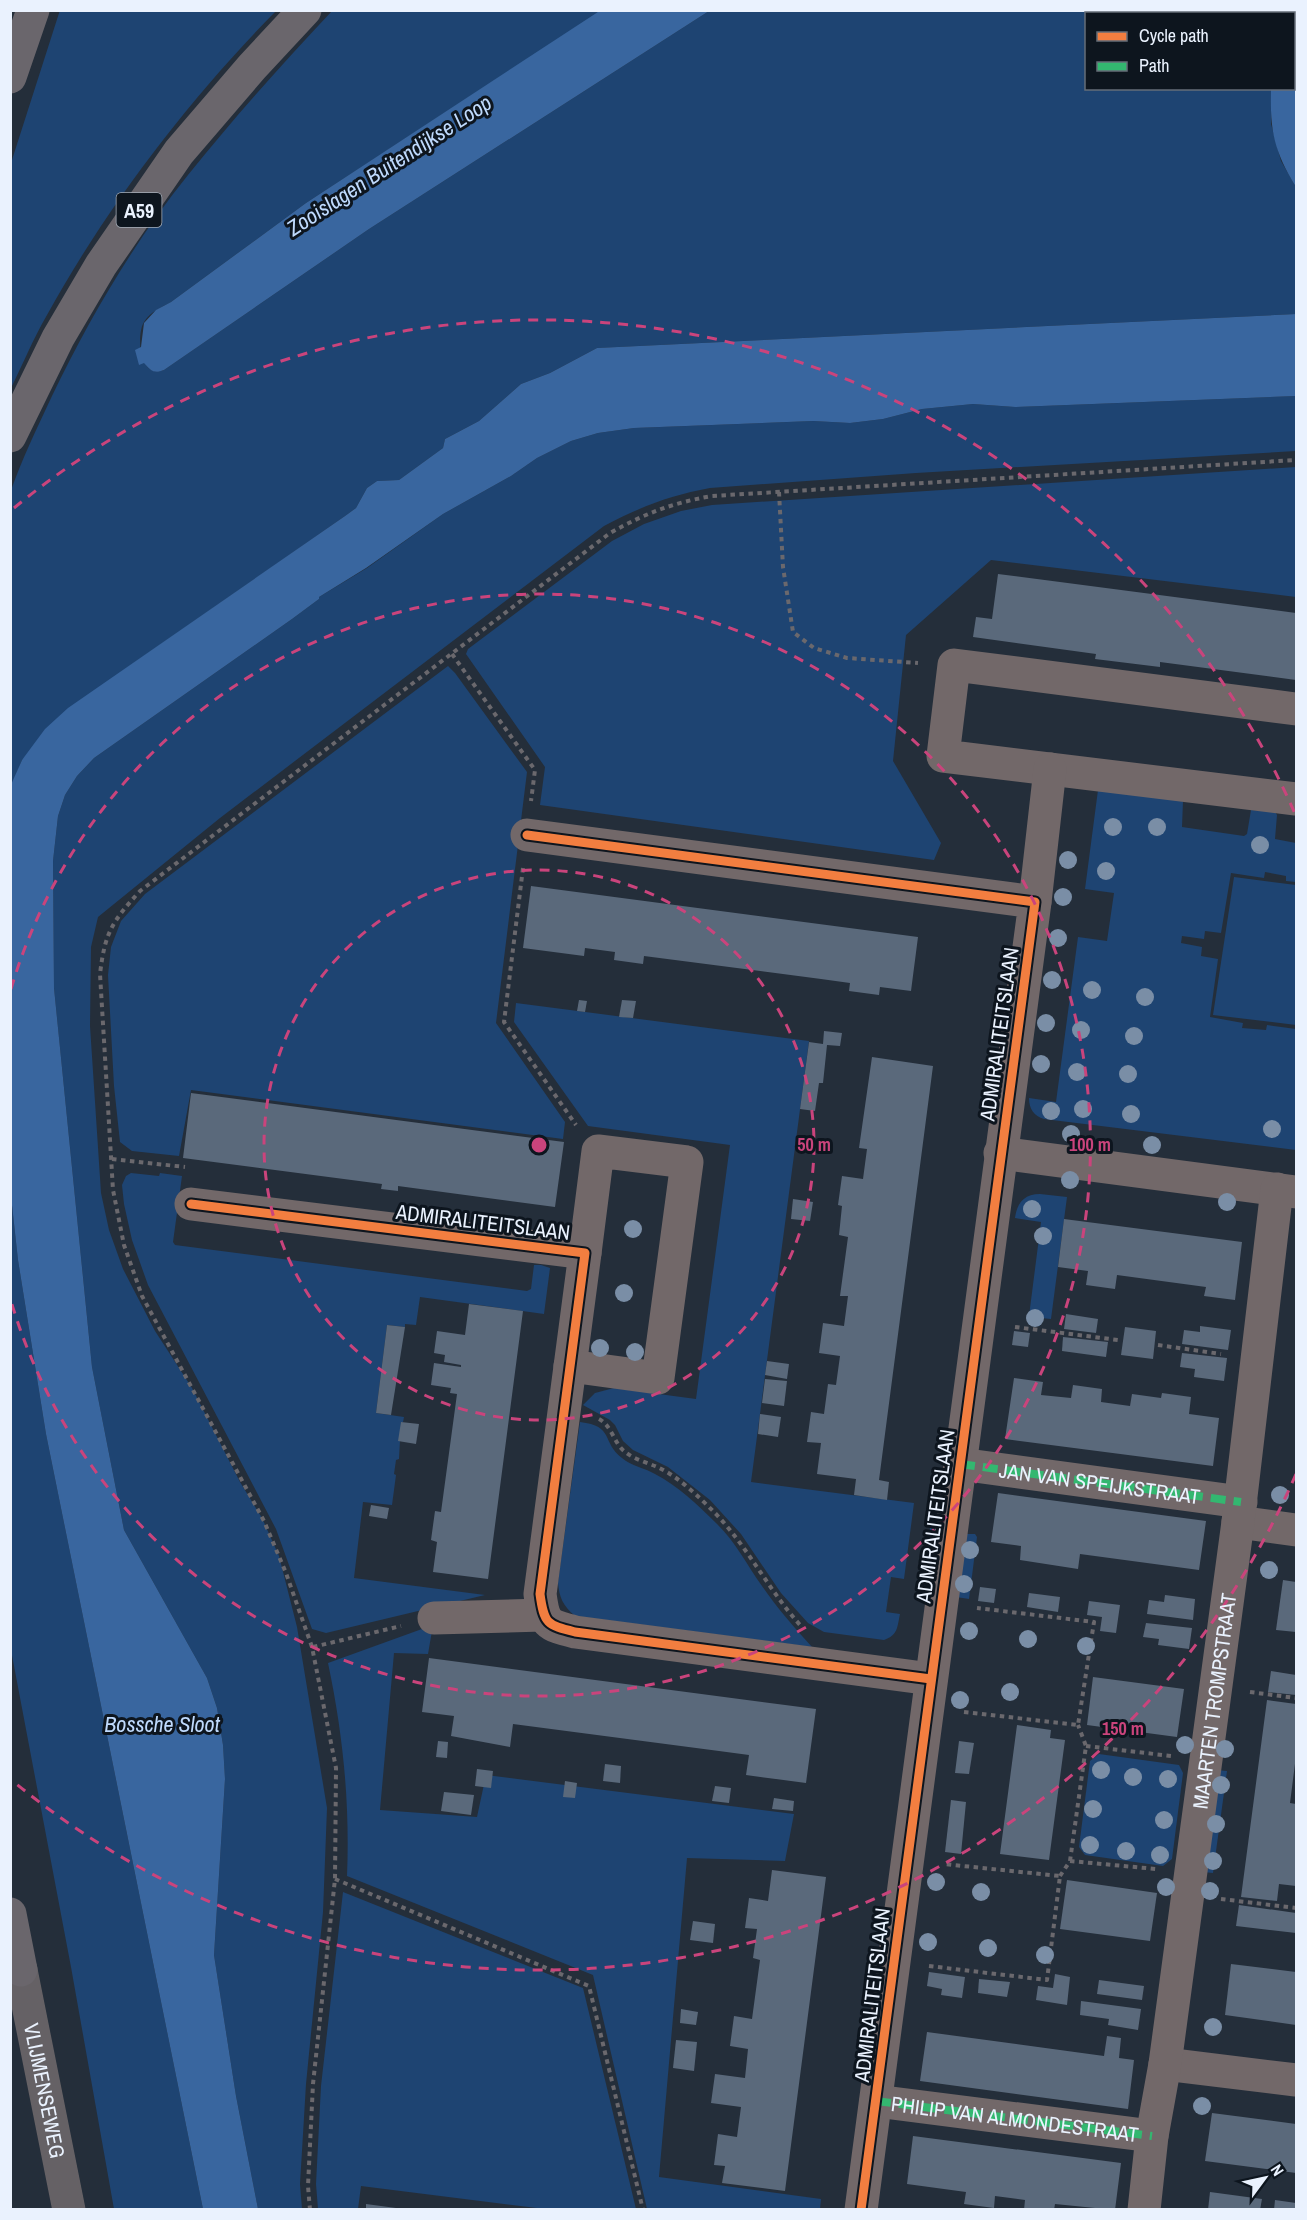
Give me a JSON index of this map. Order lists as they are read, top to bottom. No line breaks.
{"streets":{"highway":["A59"],"main road":["VLIJMENSEWEG"],"street":["ADMIRALITEITSLAAN","JAN VAN SPEIJKSTRAAT","MAARTEN TROMPSTRAAT","PHILIP VAN ALMONDESTRAAT"]},"crossings":[["ADMIRALITEITSLAAN","JAN VAN SPEIJKSTRAAT"],["ADMIRALITEITSLAAN","PHILIP VAN ALMONDESTRAAT"],["JAN VAN SPEIJKSTRAAT","MAARTEN TROMPSTRAAT"],["MAARTEN TROMPSTRAAT","PHILIP VAN ALMONDESTRAAT"]],"water":["Zooislagen Buitendijkse Loop","Bossche Sloot"],"legend":["Cycle path","Path"],"north":"top right","rings":["50 m","100 m","150 m"]}
